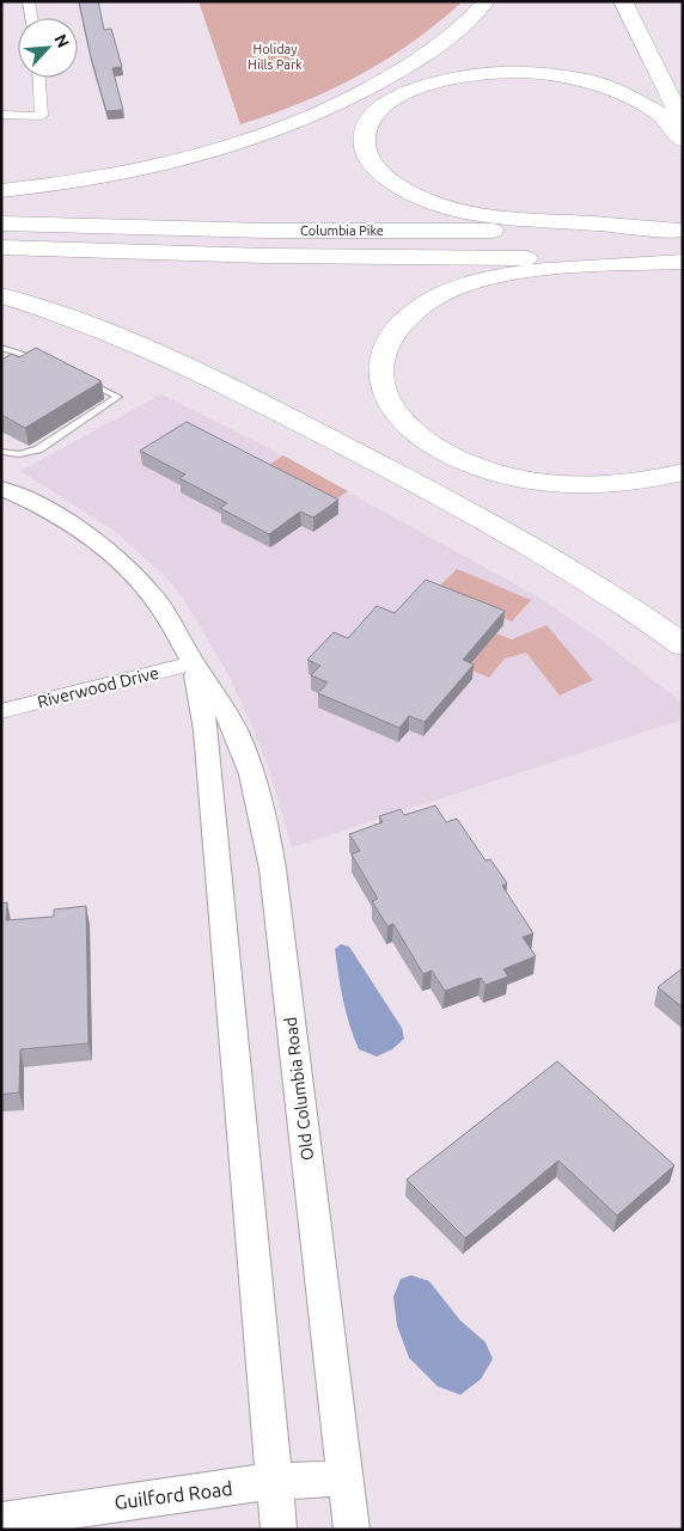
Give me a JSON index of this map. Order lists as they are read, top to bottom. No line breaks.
{"streets":{"highway":["Columbia Pike"],"street":["Riverwood Drive","Old Columbia Road","Guilford Road"]},"crossings":[["Riverwood Drive","Old Columbia Road"],["Old Columbia Road","Guilford Road"]],"parks":["Holiday Hills Park"],"north":"top right"}
